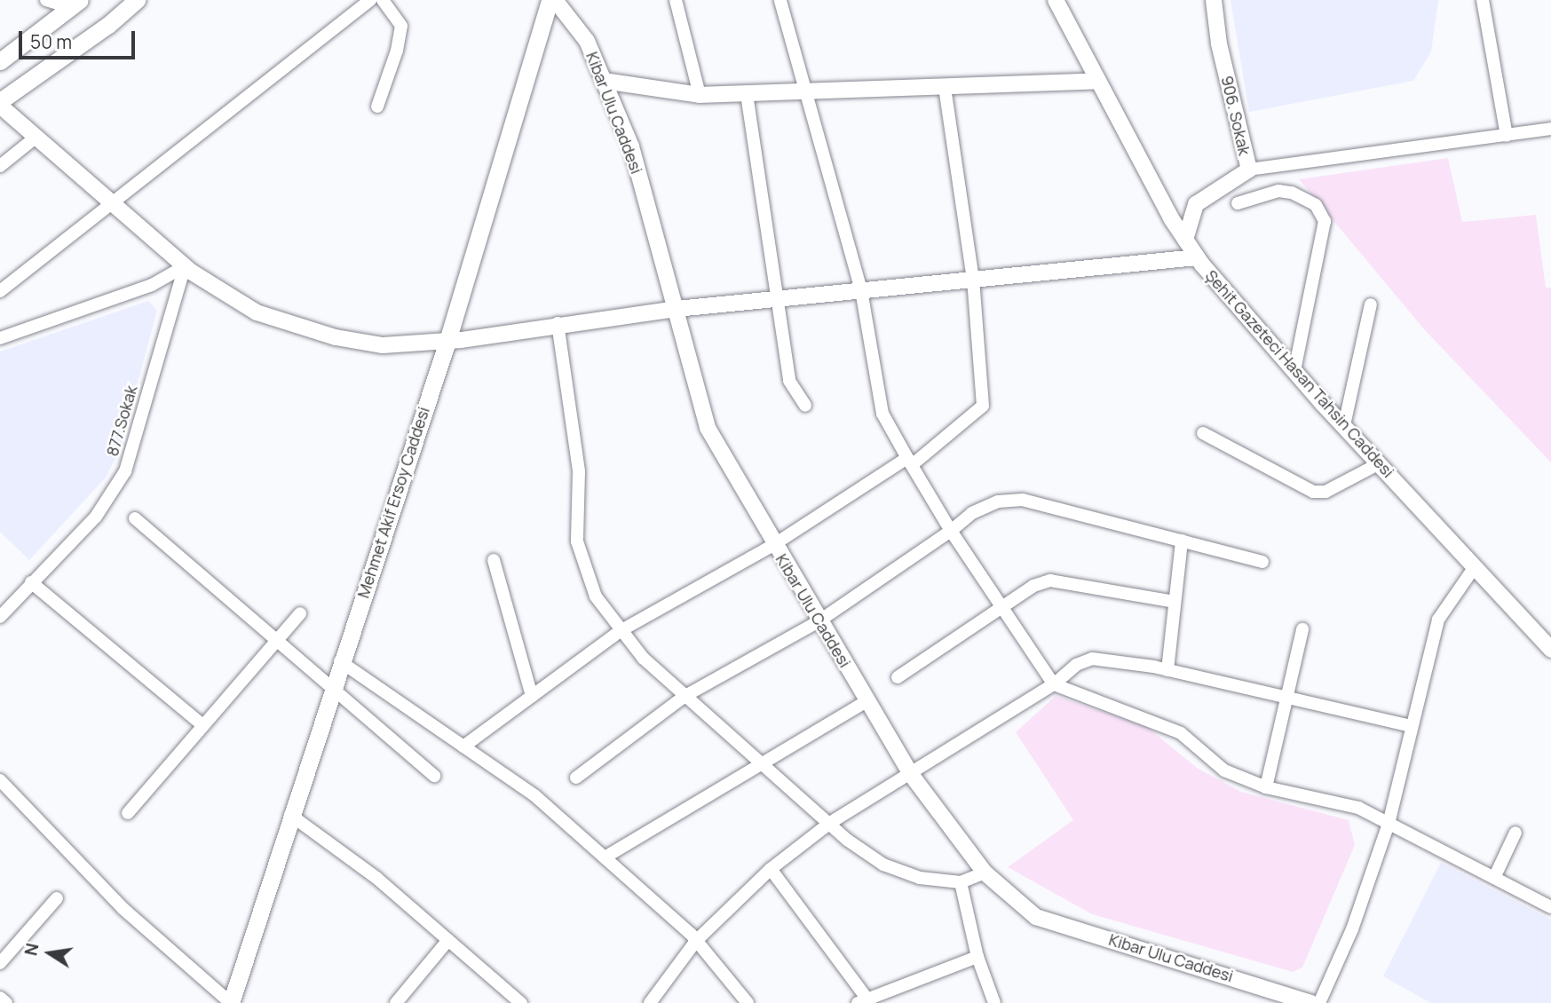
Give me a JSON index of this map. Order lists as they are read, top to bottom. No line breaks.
{"streets":{"main road":["Mehmet Akif Ersoy Caddesi"],"street":["Kibar Ulu Caddesi","906. Sokak","Şehit Gazeteci Hasan Tahsin Caddesi","877.Sokak"]},"crossings":[["906. Sokak","Şehit Gazeteci Hasan Tahsin Caddesi"]],"scale_bar":"50 m","north":"left"}
